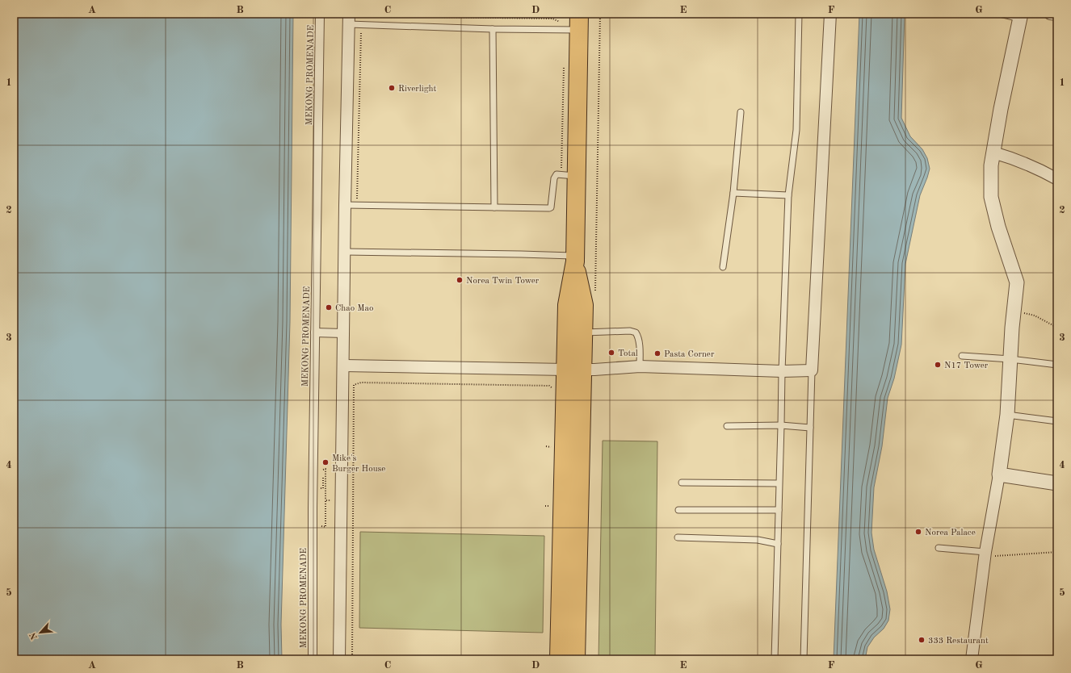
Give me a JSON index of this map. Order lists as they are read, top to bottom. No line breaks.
{"streets":{"street":["MEKONG PROMENADE"]},"places":["Riverlight","Norea Twin Tower","Chao Mao","Total","Pasta Corner","N17 Tower","Mike's Burger House","Norea Palace","333 Restaurant"],"north":"bottom left","grid":{"columns":["A","B","C","D","E","F","G"],"rows":["1","2","3","4","5"]}}
